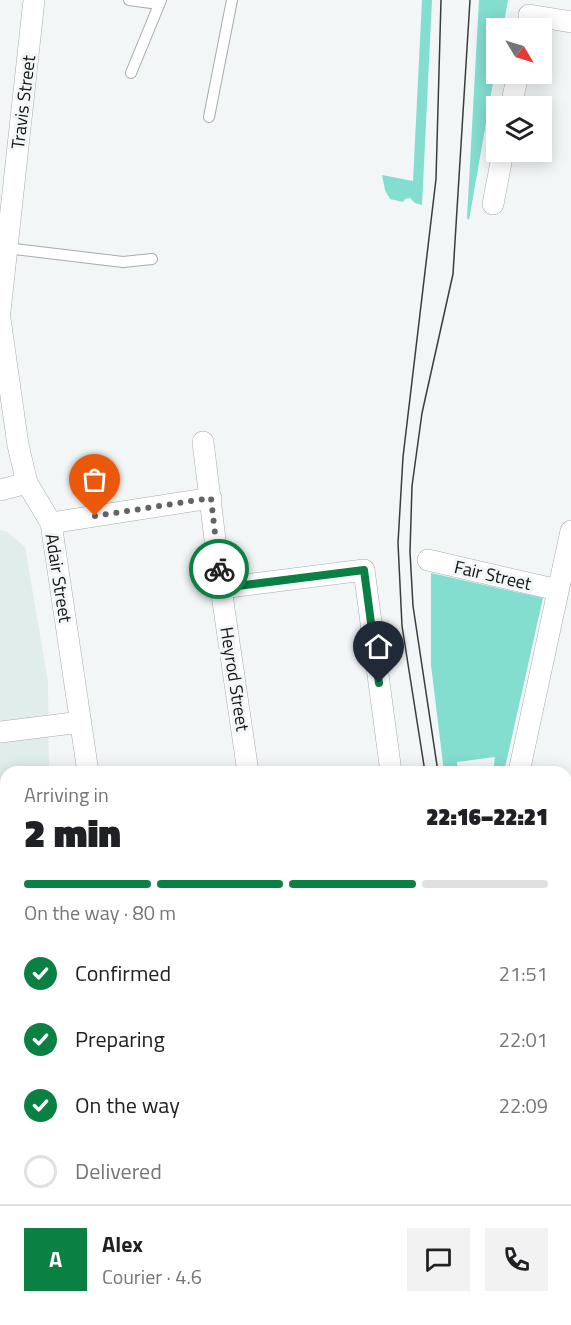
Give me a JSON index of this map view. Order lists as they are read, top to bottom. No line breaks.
{"streets":{"street":["Travis Street","Fair Street","Adair Street","Heyrod Street"]},"north":"bottom right","page":{"heading":["2 min","Arriving in","22:16–22:21"],"panel":["Alex","Courier · 4.6"],"bar":"On the way · 80 m","list":[["Confirmed","21:51"],["Preparing","22:01"],["On the way","22:09"],"Delivered"],"round":"A"}}
